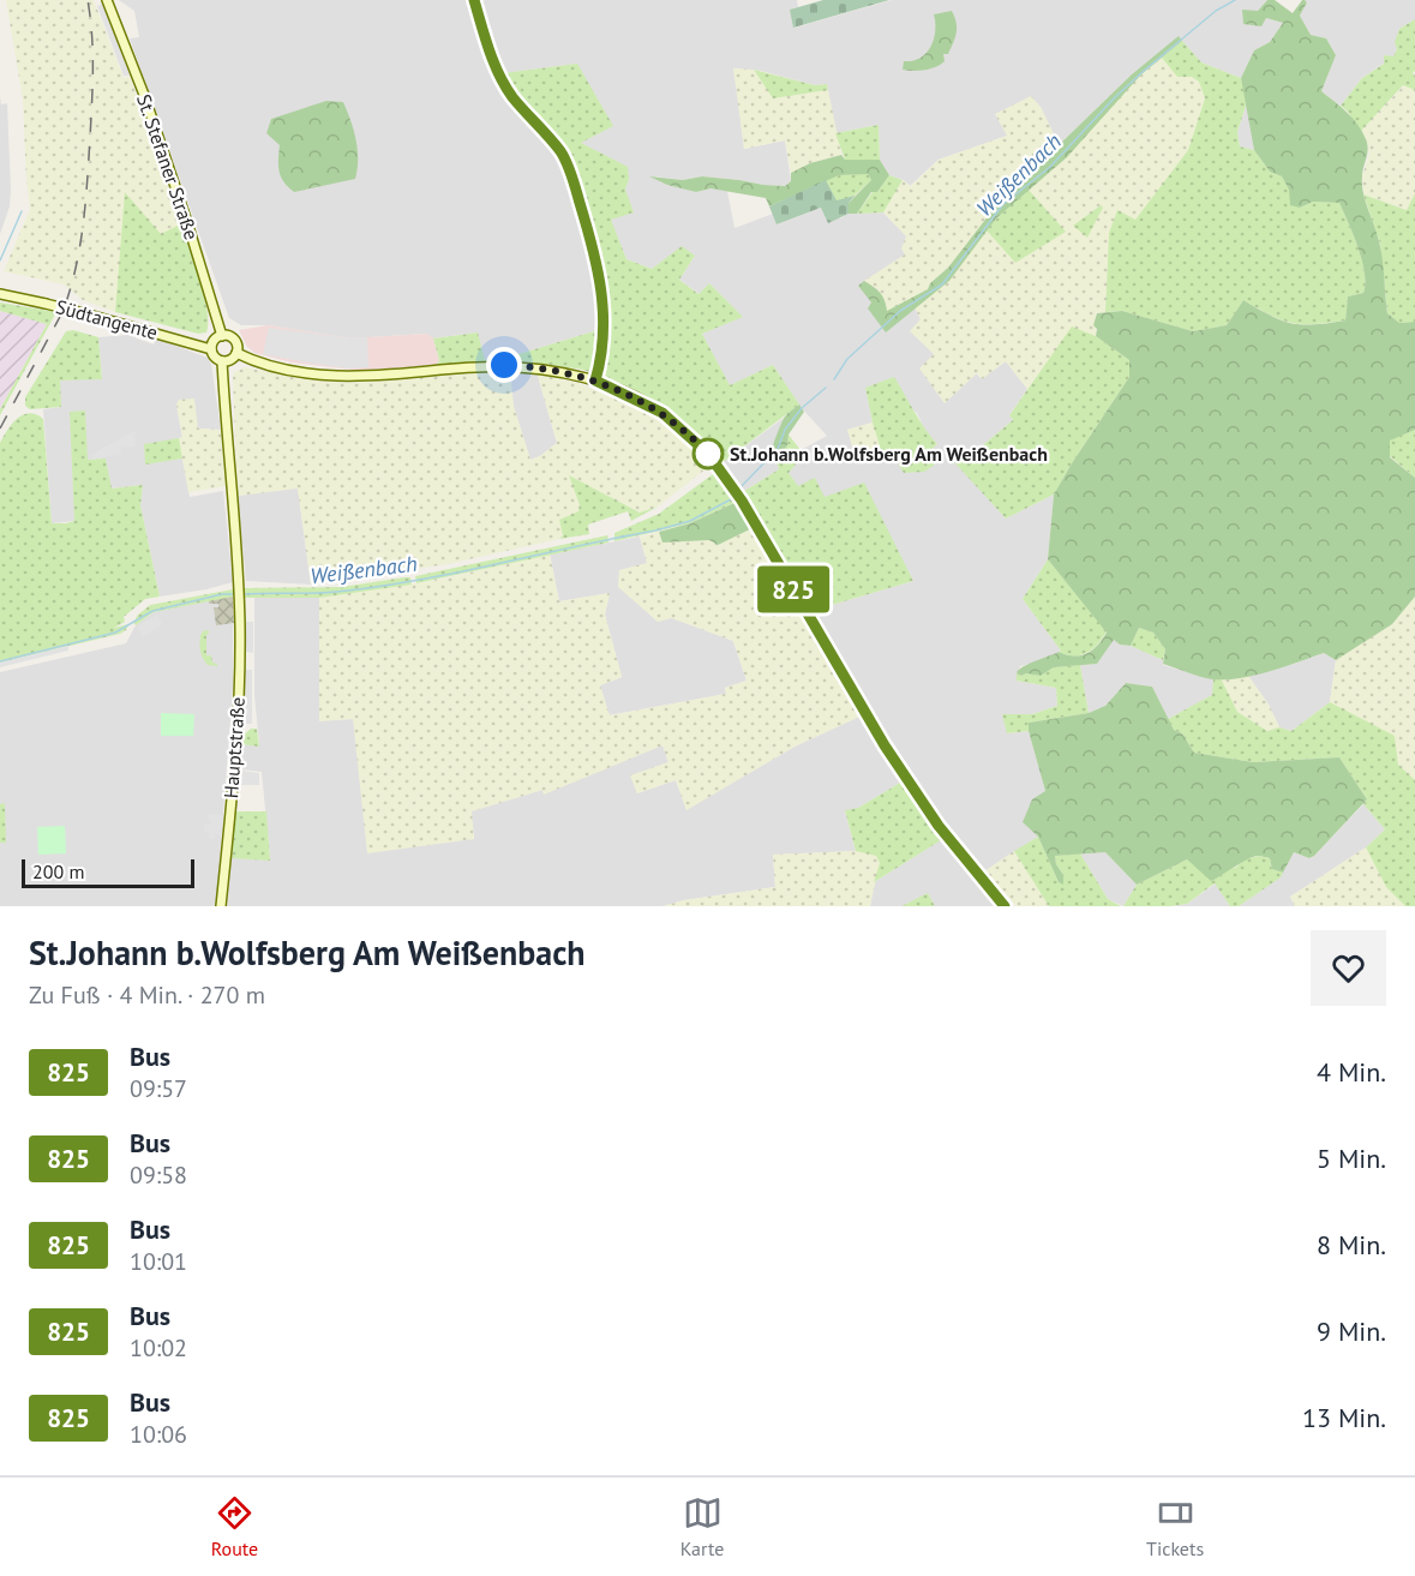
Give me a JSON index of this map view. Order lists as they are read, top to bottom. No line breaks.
{"streets":{"main road":["St. Stefaner Straße","Südtangente","Hauptstraße"]},"crossings":[["St. Stefaner Straße","Südtangente"],["St. Stefaner Straße","Hauptstraße"],["Südtangente","Hauptstraße"]],"water":["Weißenbach"],"places":["St.Johann b.Wolfsberg Am Weißenbach"],"lines":["bus line 825"],"scale_bar":"200 m","page":{"on_map":"825","scale":"200 m","heading":["St.Johann b.Wolfsberg Am Weißenbach","Zu Fuß · 4 Min. · 270 m"],"list":[{"mark":"825","name":"Bus","note":"09:57","value":"4 Min."},{"mark":"825","name":"Bus","note":"09:58","value":"5 Min."},{"mark":"825","name":"Bus","note":"10:01","value":"8 Min."},{"mark":"825","name":"Bus","note":"10:02","value":"9 Min."},{"mark":"825","name":"Bus","note":"10:06","value":"13 Min."}],"tabs":["Route","Karte","Tickets"]}}
